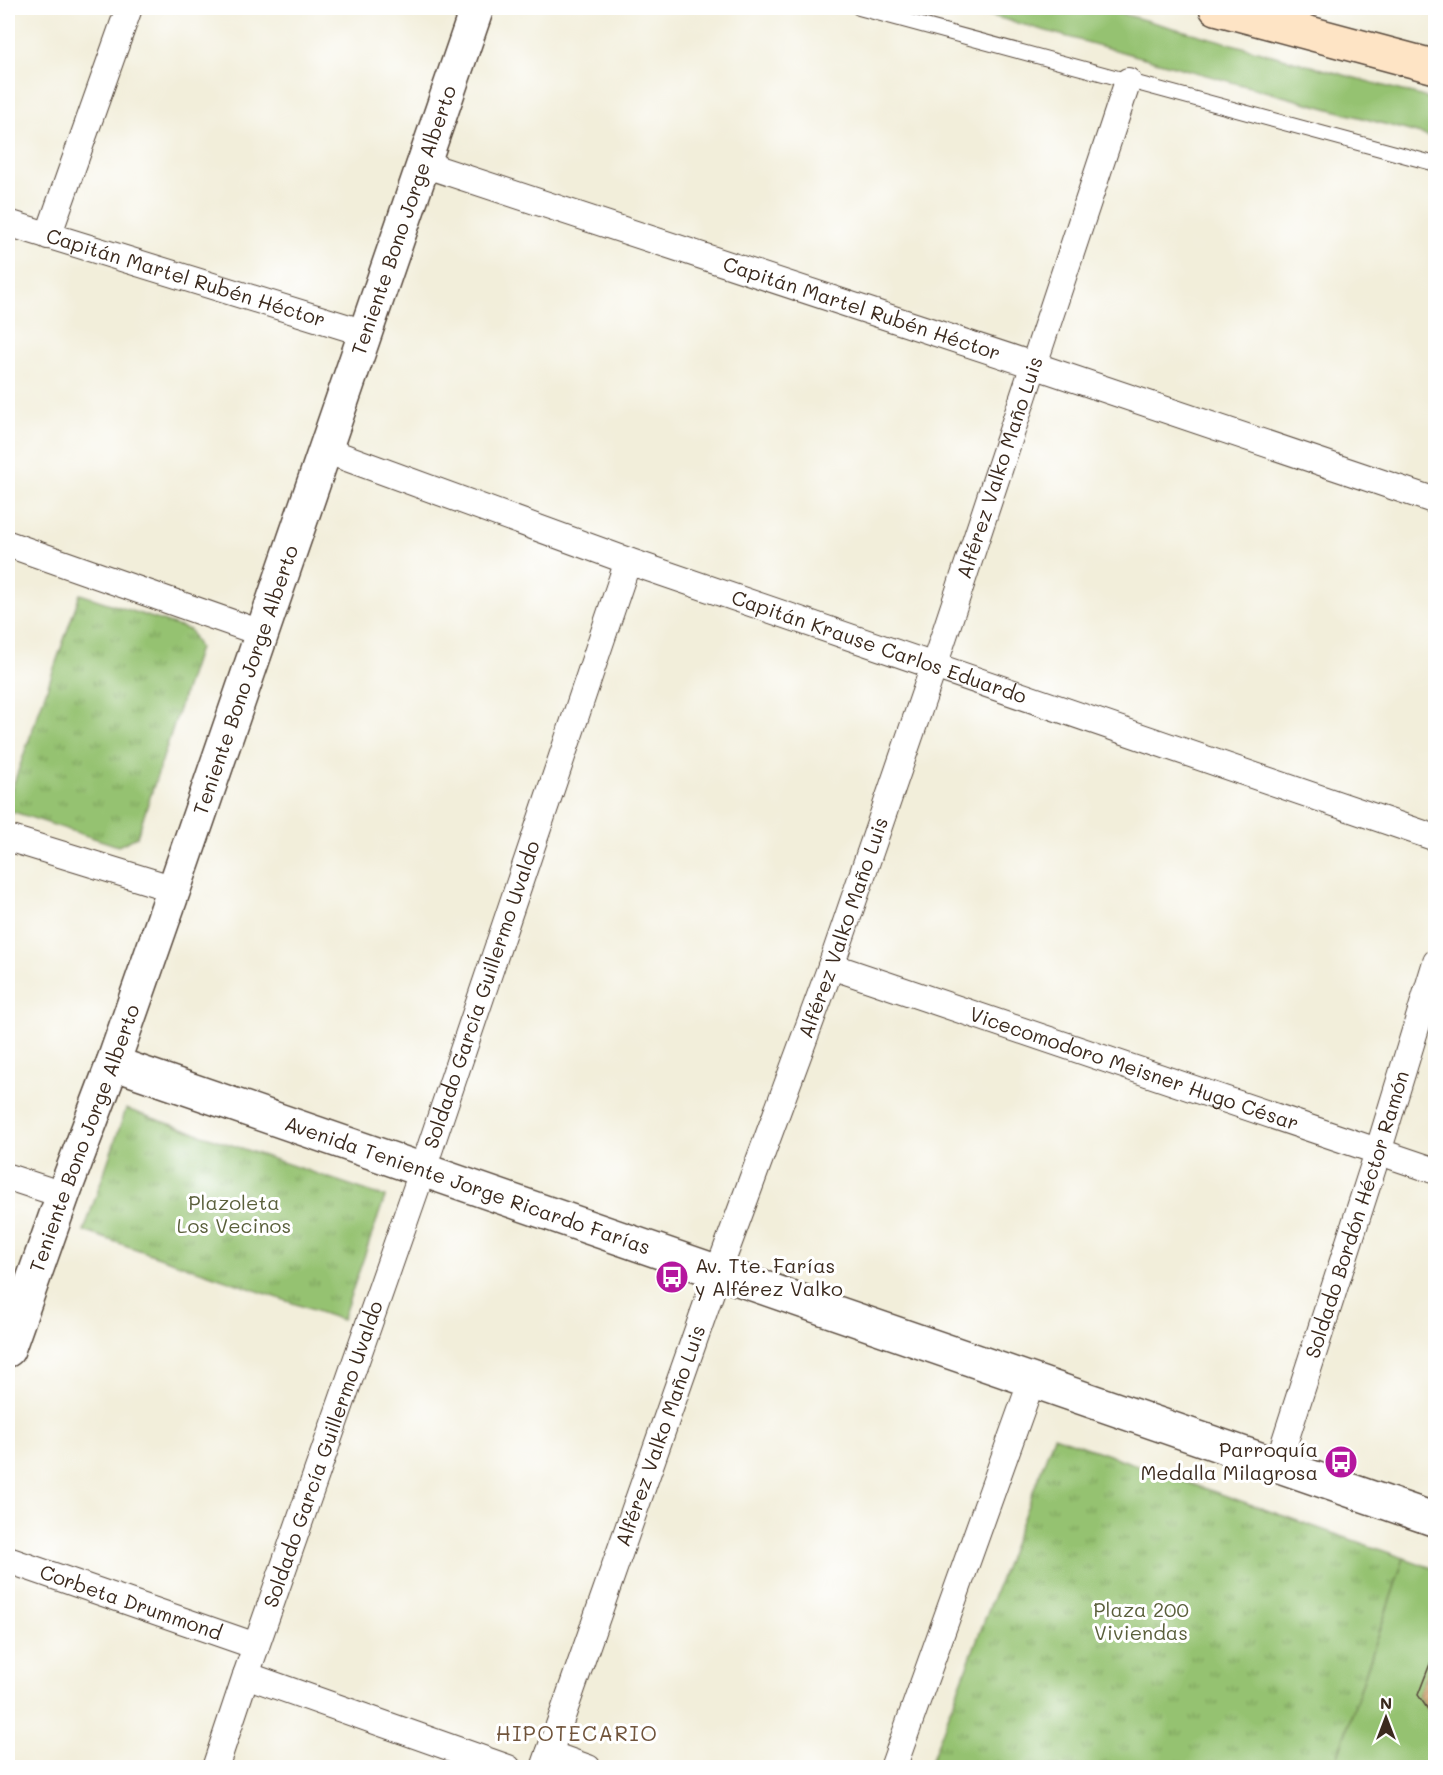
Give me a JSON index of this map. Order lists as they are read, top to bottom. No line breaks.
{"streets":{"street":["Teniente Bono Jorge Alberto","Capitán Martel Rubén Héctor","Alférez Valko Maño Luis","Capitán Krause Carlos Eduardo","Soldado García Guillermo Uvaldo","Vicecomodoro Meisner Hugo César","Avenida Teniente Jorge Ricardo Farías","Soldado Bordón Héctor Ramón","Corbeta Drummond"]},"crossings":[["Teniente Bono Jorge Alberto","Capitán Martel Rubén Héctor"],["Teniente Bono Jorge Alberto","Capitán Krause Carlos Eduardo"],["Teniente Bono Jorge Alberto","Avenida Teniente Jorge Ricardo Farías"],["Capitán Martel Rubén Héctor","Alférez Valko Maño Luis"],["Alférez Valko Maño Luis","Capitán Krause Carlos Eduardo"],["Alférez Valko Maño Luis","Vicecomodoro Meisner Hugo César"],["Alférez Valko Maño Luis","Avenida Teniente Jorge Ricardo Farías"],["Capitán Krause Carlos Eduardo","Soldado García Guillermo Uvaldo"],["Soldado García Guillermo Uvaldo","Avenida Teniente Jorge Ricardo Farías"],["Soldado García Guillermo Uvaldo","Corbeta Drummond"],["Vicecomodoro Meisner Hugo César","Soldado Bordón Héctor Ramón"],["Avenida Teniente Jorge Ricardo Farías","Soldado Bordón Héctor Ramón"]],"districts":["HIPOTECARIO"],"parks":["Plazoleta Los Vecinos","Plaza 200 Viviendas"],"places":{"bus stop":["Av. Tte. Farías y Alférez Valko","Parroquía Medalla Milagrosa"]},"north":"top"}
